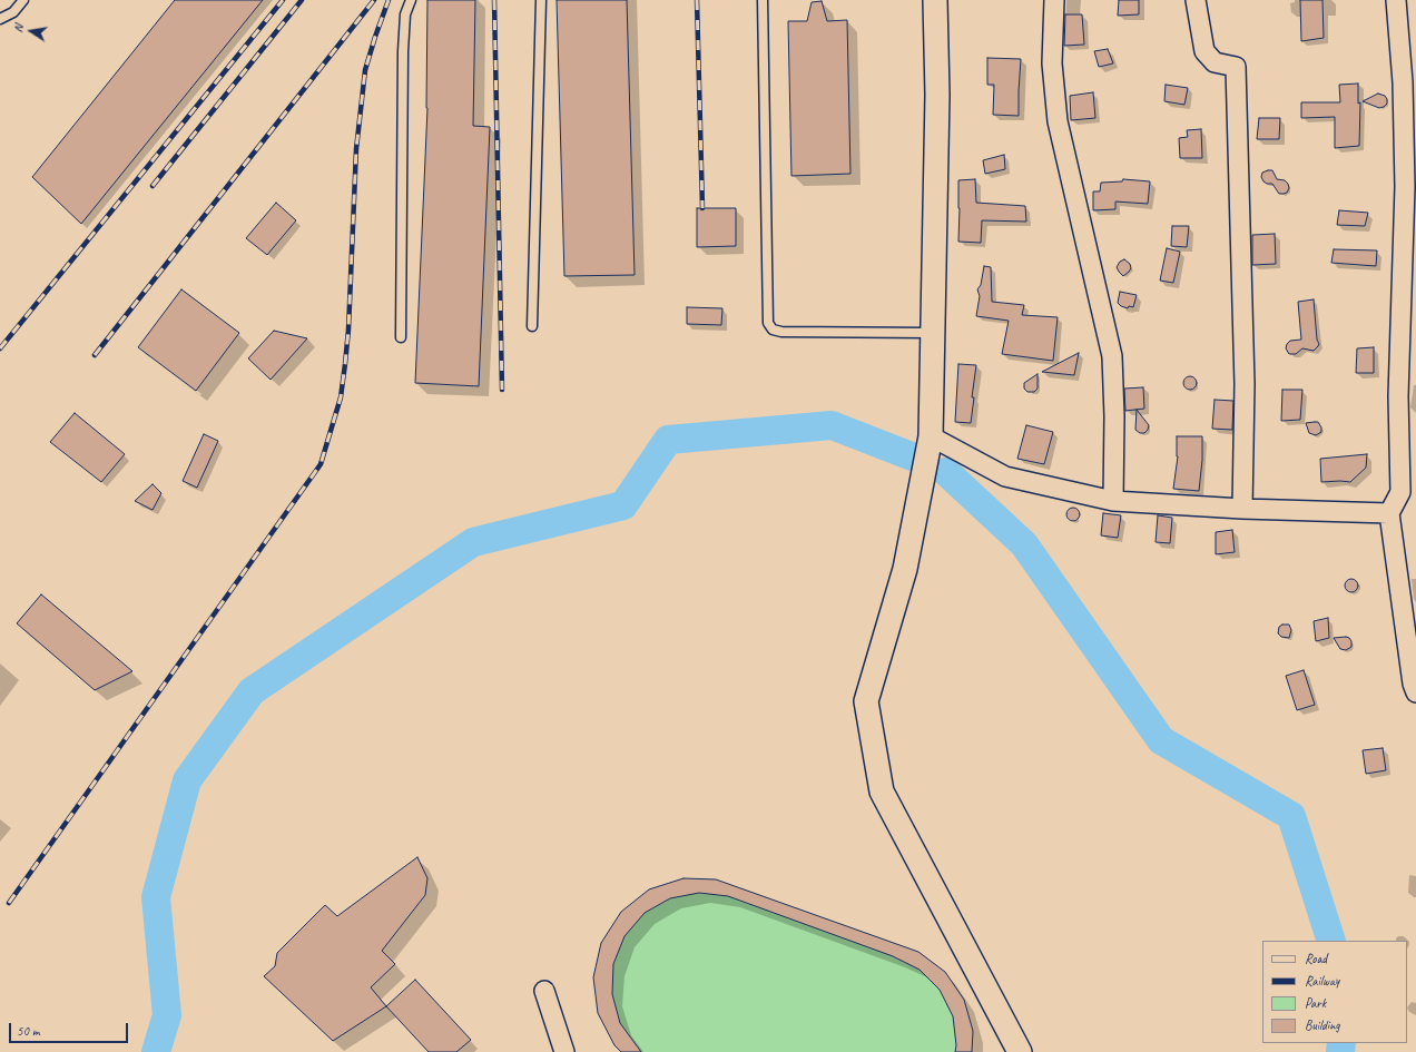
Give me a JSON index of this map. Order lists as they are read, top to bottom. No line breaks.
{"legend":["Road","Railway","Park","Building"],"scale_bar":"50 m","north":"left"}
